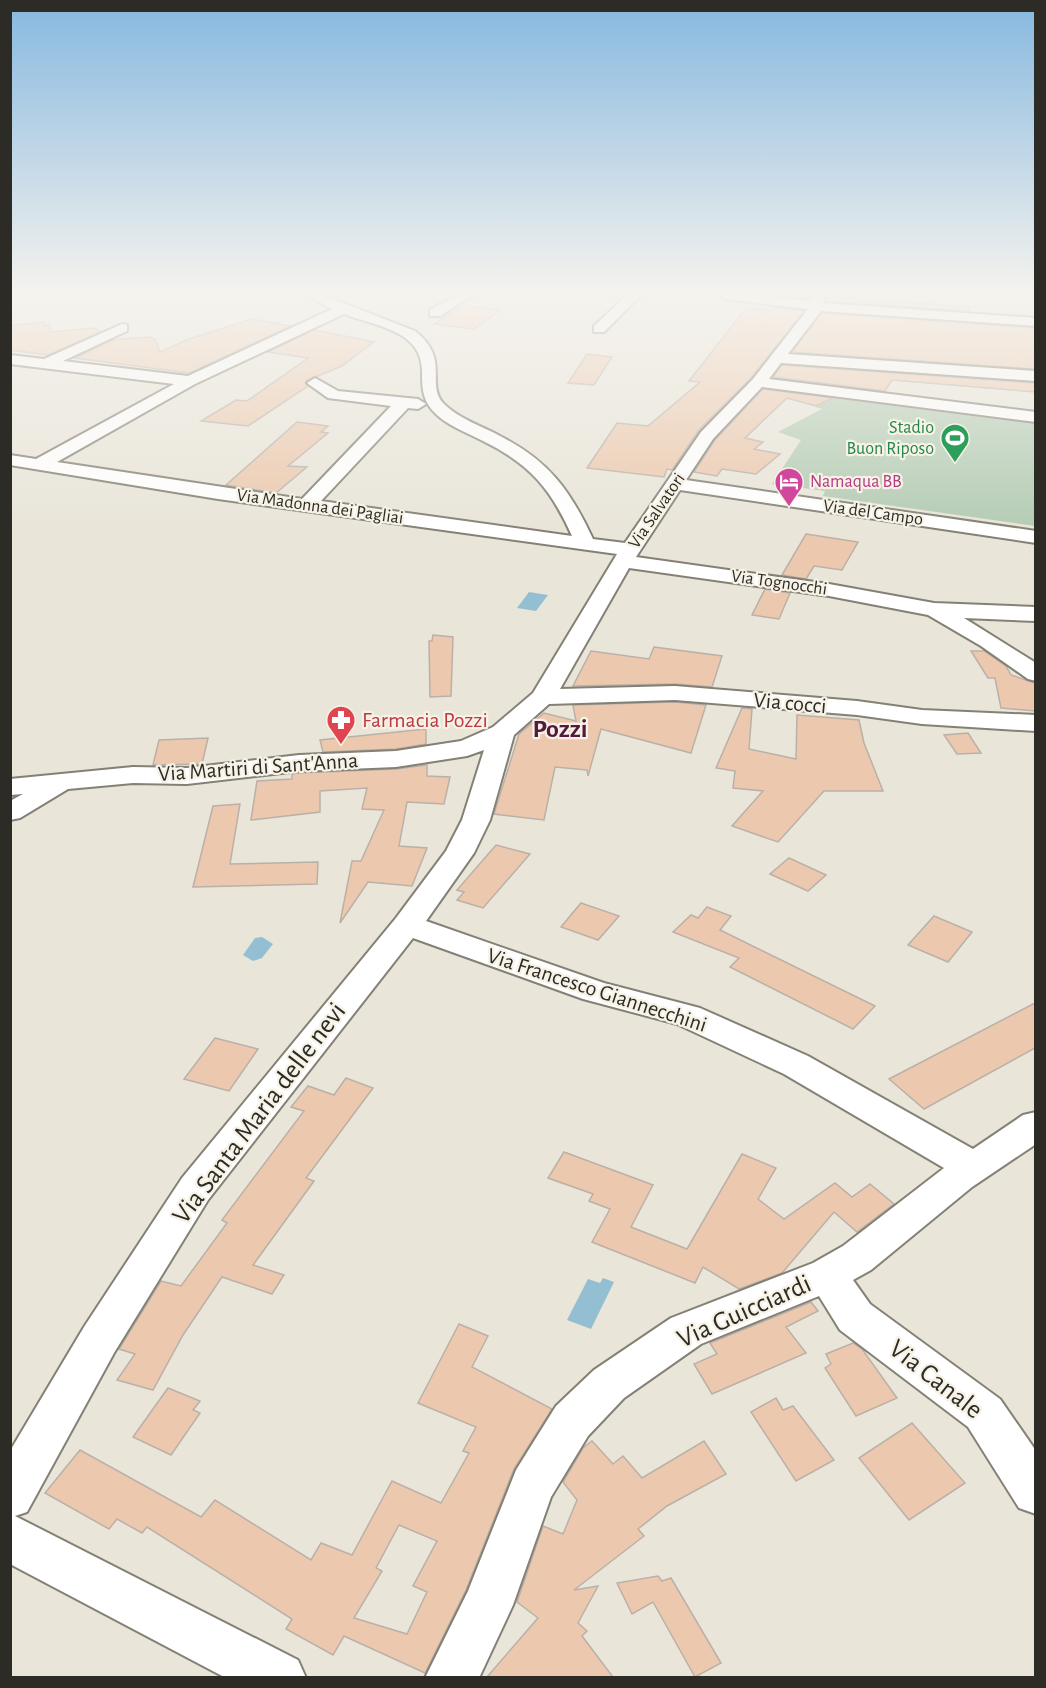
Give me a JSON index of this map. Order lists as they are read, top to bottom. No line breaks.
{"streets":{"street":["Via Madonna dei Pagliai","Via Salvatori","Via del Campo","Via Tognocchi","Via cocci","Via Martiri di Sant'Anna","Via Francesco Giannecchini","Via Santa Maria delle nevi","Via Guicciardi","Via Canale"]},"crossings":[["Via Madonna dei Pagliai","Via Salvatori"],["Via Madonna dei Pagliai","Via Tognocchi"],["Via Salvatori","Via del Campo"],["Via Salvatori","Via Tognocchi"],["Via Salvatori","Via cocci"],["Via Salvatori","Via Martiri di Sant'Anna"],["Via Salvatori","Via Santa Maria delle nevi"],["Via Martiri di Sant'Anna","Via Santa Maria delle nevi"],["Via Francesco Giannecchini","Via Santa Maria delle nevi"],["Via Francesco Giannecchini","Via Guicciardi"],["Via Guicciardi","Via Canale"]],"districts":["Pozzi"],"places":{"sports":["Stadio Buon Riposo"],"hotel":["Namaqua BB"],"pharmacy":["Farmacia Pozzi"]}}
